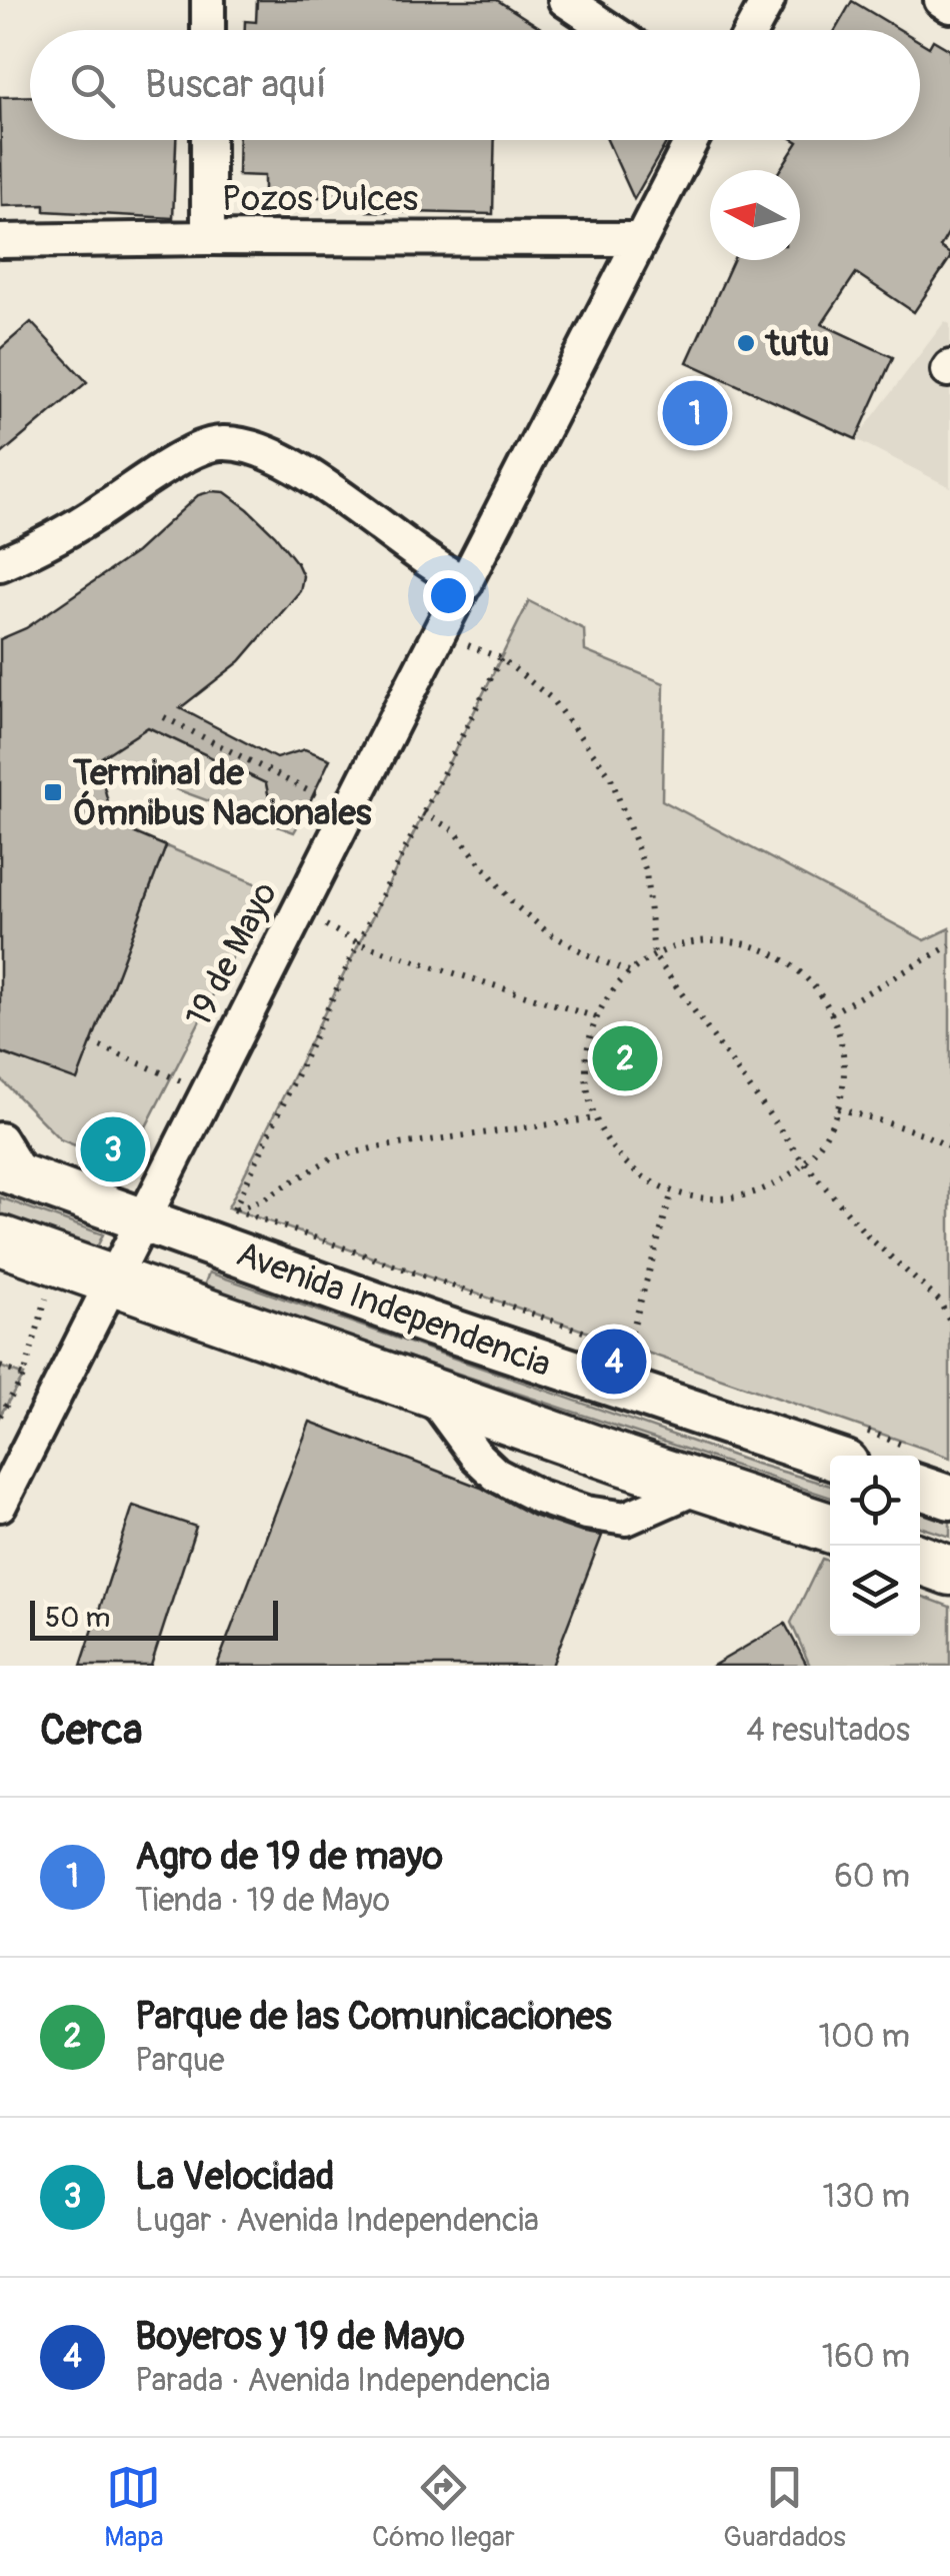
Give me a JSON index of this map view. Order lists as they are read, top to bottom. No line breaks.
{"streets":{"highway":["Avenida Independencia"],"street":["Pozos Dulces","19 de Mayo"]},"crossings":[["Pozos Dulces","19 de Mayo"],["19 de Mayo","Avenida Independencia"]],"places":{"other":["tutu"],"transit":["Terminal de Ómnibus Nacionales"]},"scale_bar":"50 m","north":"left","page":{"search":"Buscar aquí","pins":["1","2","3","4"],"scale":"50 m","heading":["Cerca","4 resultados"],"list":[{"mark":"1","name":"Agro de 19 de mayo","note":"Tienda · 19 de Mayo","value":"60 m"},{"mark":"2","name":"Parque de las Comunicaciones","note":"Parque","value":"100 m"},{"mark":"3","name":"La Velocidad","note":"Lugar · Avenida Independencia","value":"130 m"},{"mark":"4","name":"Boyeros y 19 de Mayo","note":"Parada · Avenida Independencia","value":"160 m"}],"nav":["Mapa","Cómo llegar","Guardados"]}}
